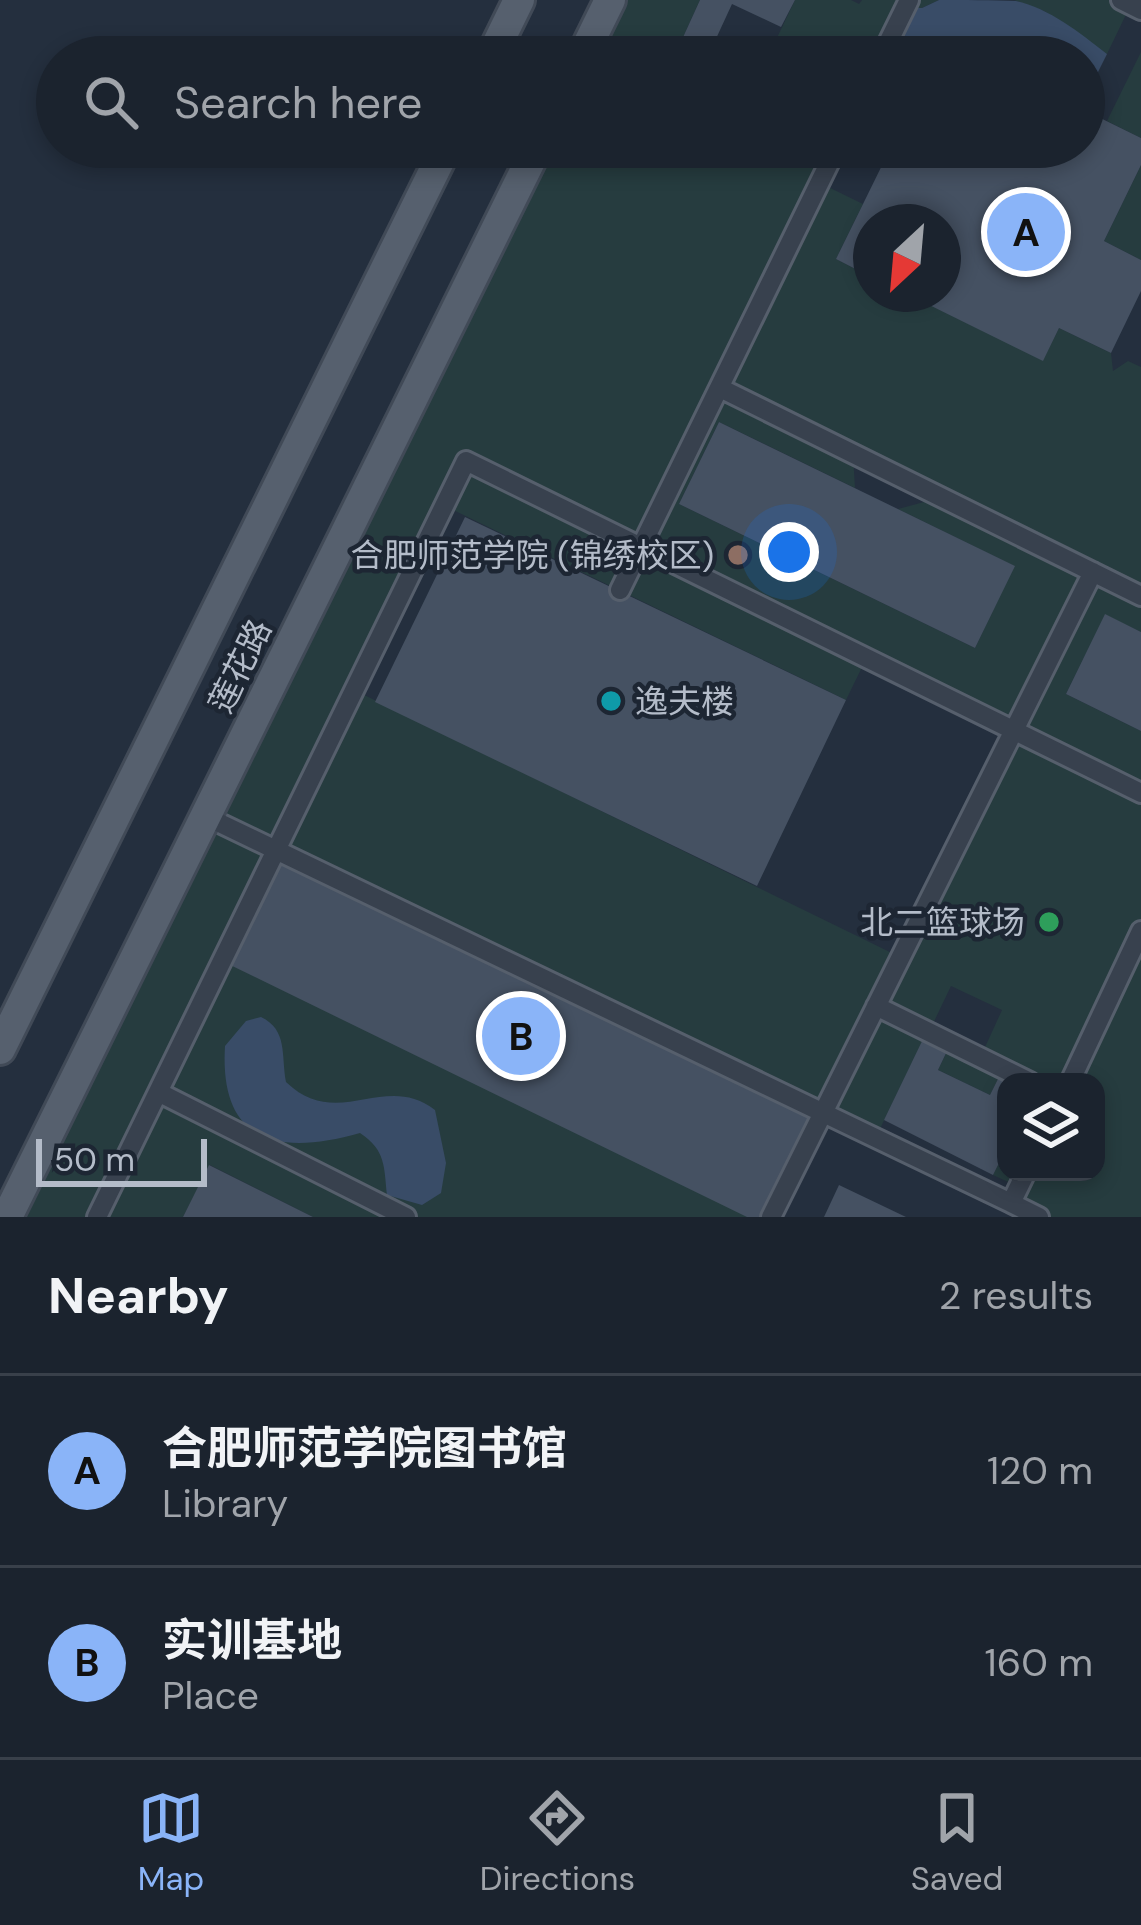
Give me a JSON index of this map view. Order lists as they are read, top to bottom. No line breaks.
{"streets":{"main road":["莲花路"]},"places":["合肥师范学院 (锦绣校区)","逸夫楼","北二篮球场"],"scale_bar":"50 m","north":"bottom left","page":{"search":"Search here","pins":["A","B"],"scale":"50 m","heading":["Nearby","2 results"],"list":[{"mark":"A","name":"合肥师范学院图书馆","note":"Library","value":"120 m"},{"mark":"B","name":"实训基地","note":"Place","value":"160 m"}],"nav":["Map","Directions","Saved"]}}
